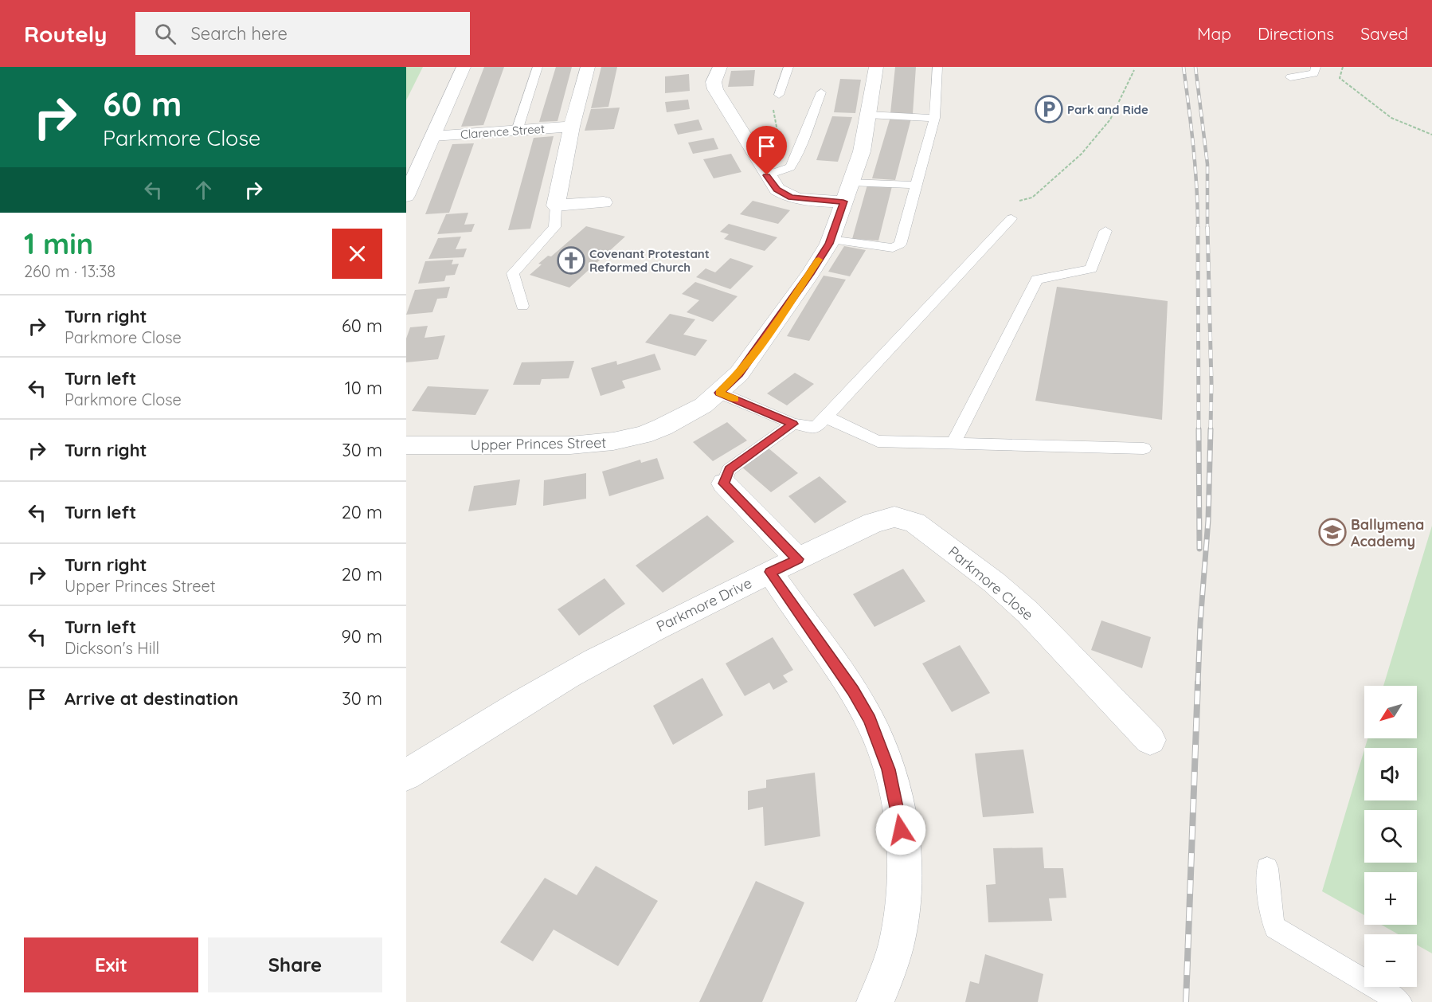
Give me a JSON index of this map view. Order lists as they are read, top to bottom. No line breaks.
{"streets":{"street":["Clarence Street","Upper Princes Street","Parkmore Close","Parkmore Drive"]},"crossings":[["Parkmore Close","Parkmore Drive"]],"places":{"parking":["Park and Ride"],"church":["Covenant Protestant Reformed Church"],"school or university":["Ballymena Academy"]},"north":"bottom left","page":{"header":"Routely","search":"Search here","nav":["Map","Directions","Saved"],"turn":["60 m","Parkmore Close"],"heading":["1 min","260 m · 13:38"],"list":[{"name":"Turn right","note":"Parkmore Close","value":"60 m"},{"name":"Turn left","note":"Parkmore Close","value":"10 m"},{"name":"Turn right","value":"30 m"},{"name":"Turn left","value":"20 m"},{"name":"Turn right","note":"Upper Princes Street","value":"20 m"},{"name":"Turn left","note":"Dickson's Hill","value":"90 m"},{"name":"Arrive at destination","value":"30 m"}],"map_buttons":["+","−"],"buttons":["Exit","Share"]}}
